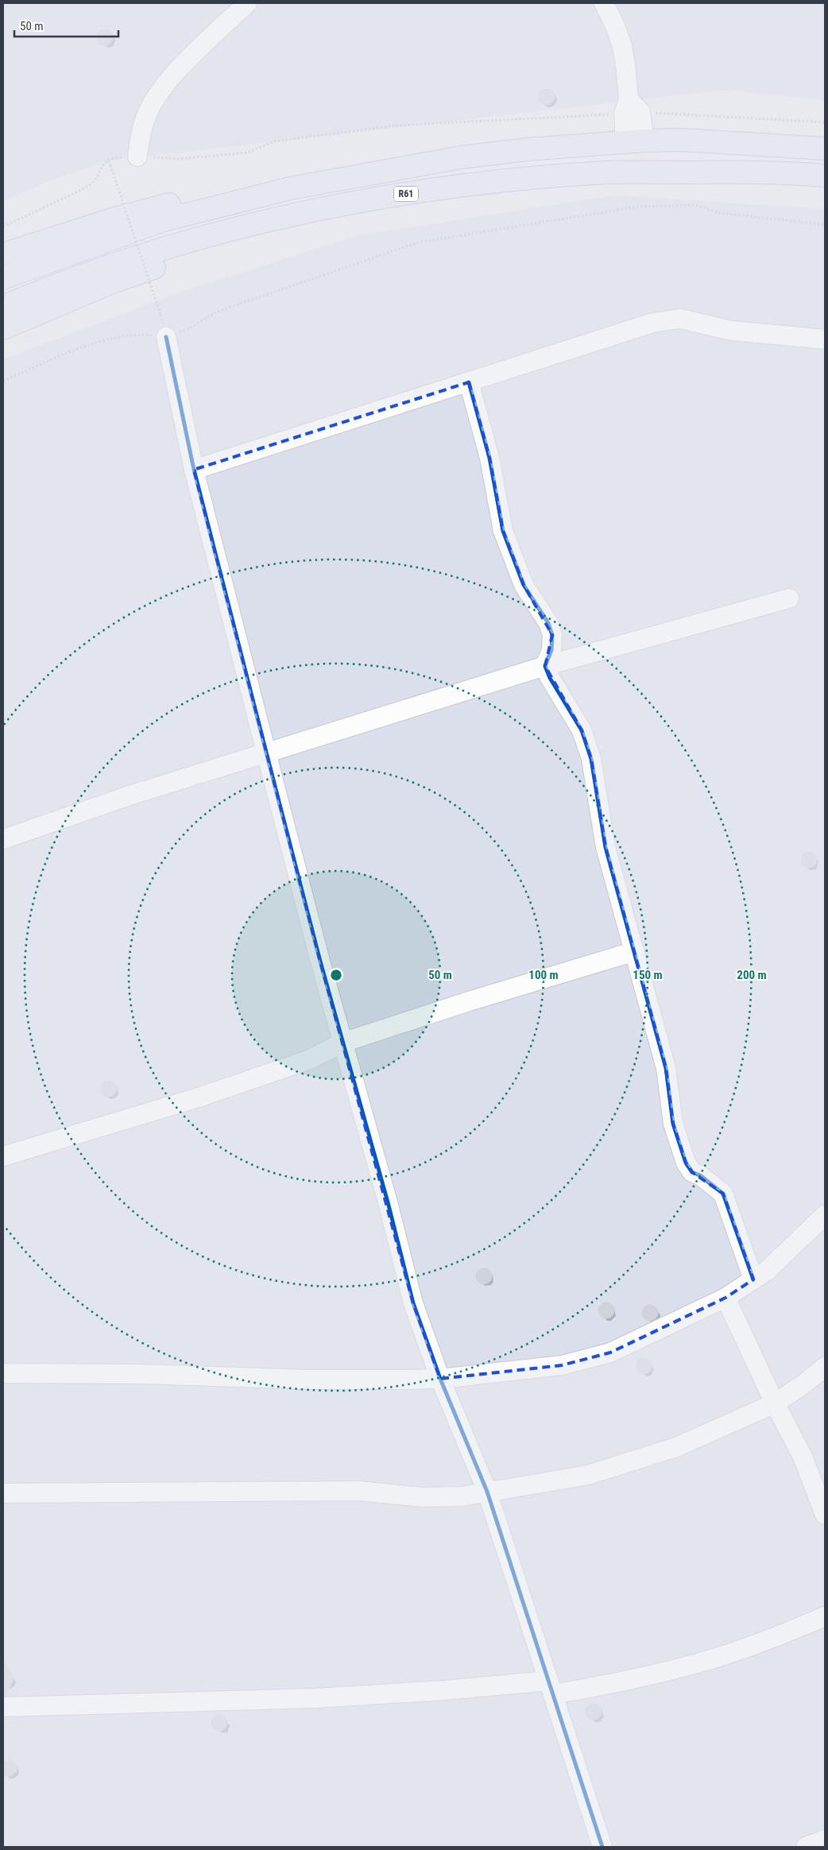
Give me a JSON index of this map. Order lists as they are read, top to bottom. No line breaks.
{"streets":{"main road":["R61"]},"scale_bar":"50 m","rings":["50 m","100 m","150 m","200 m"]}
